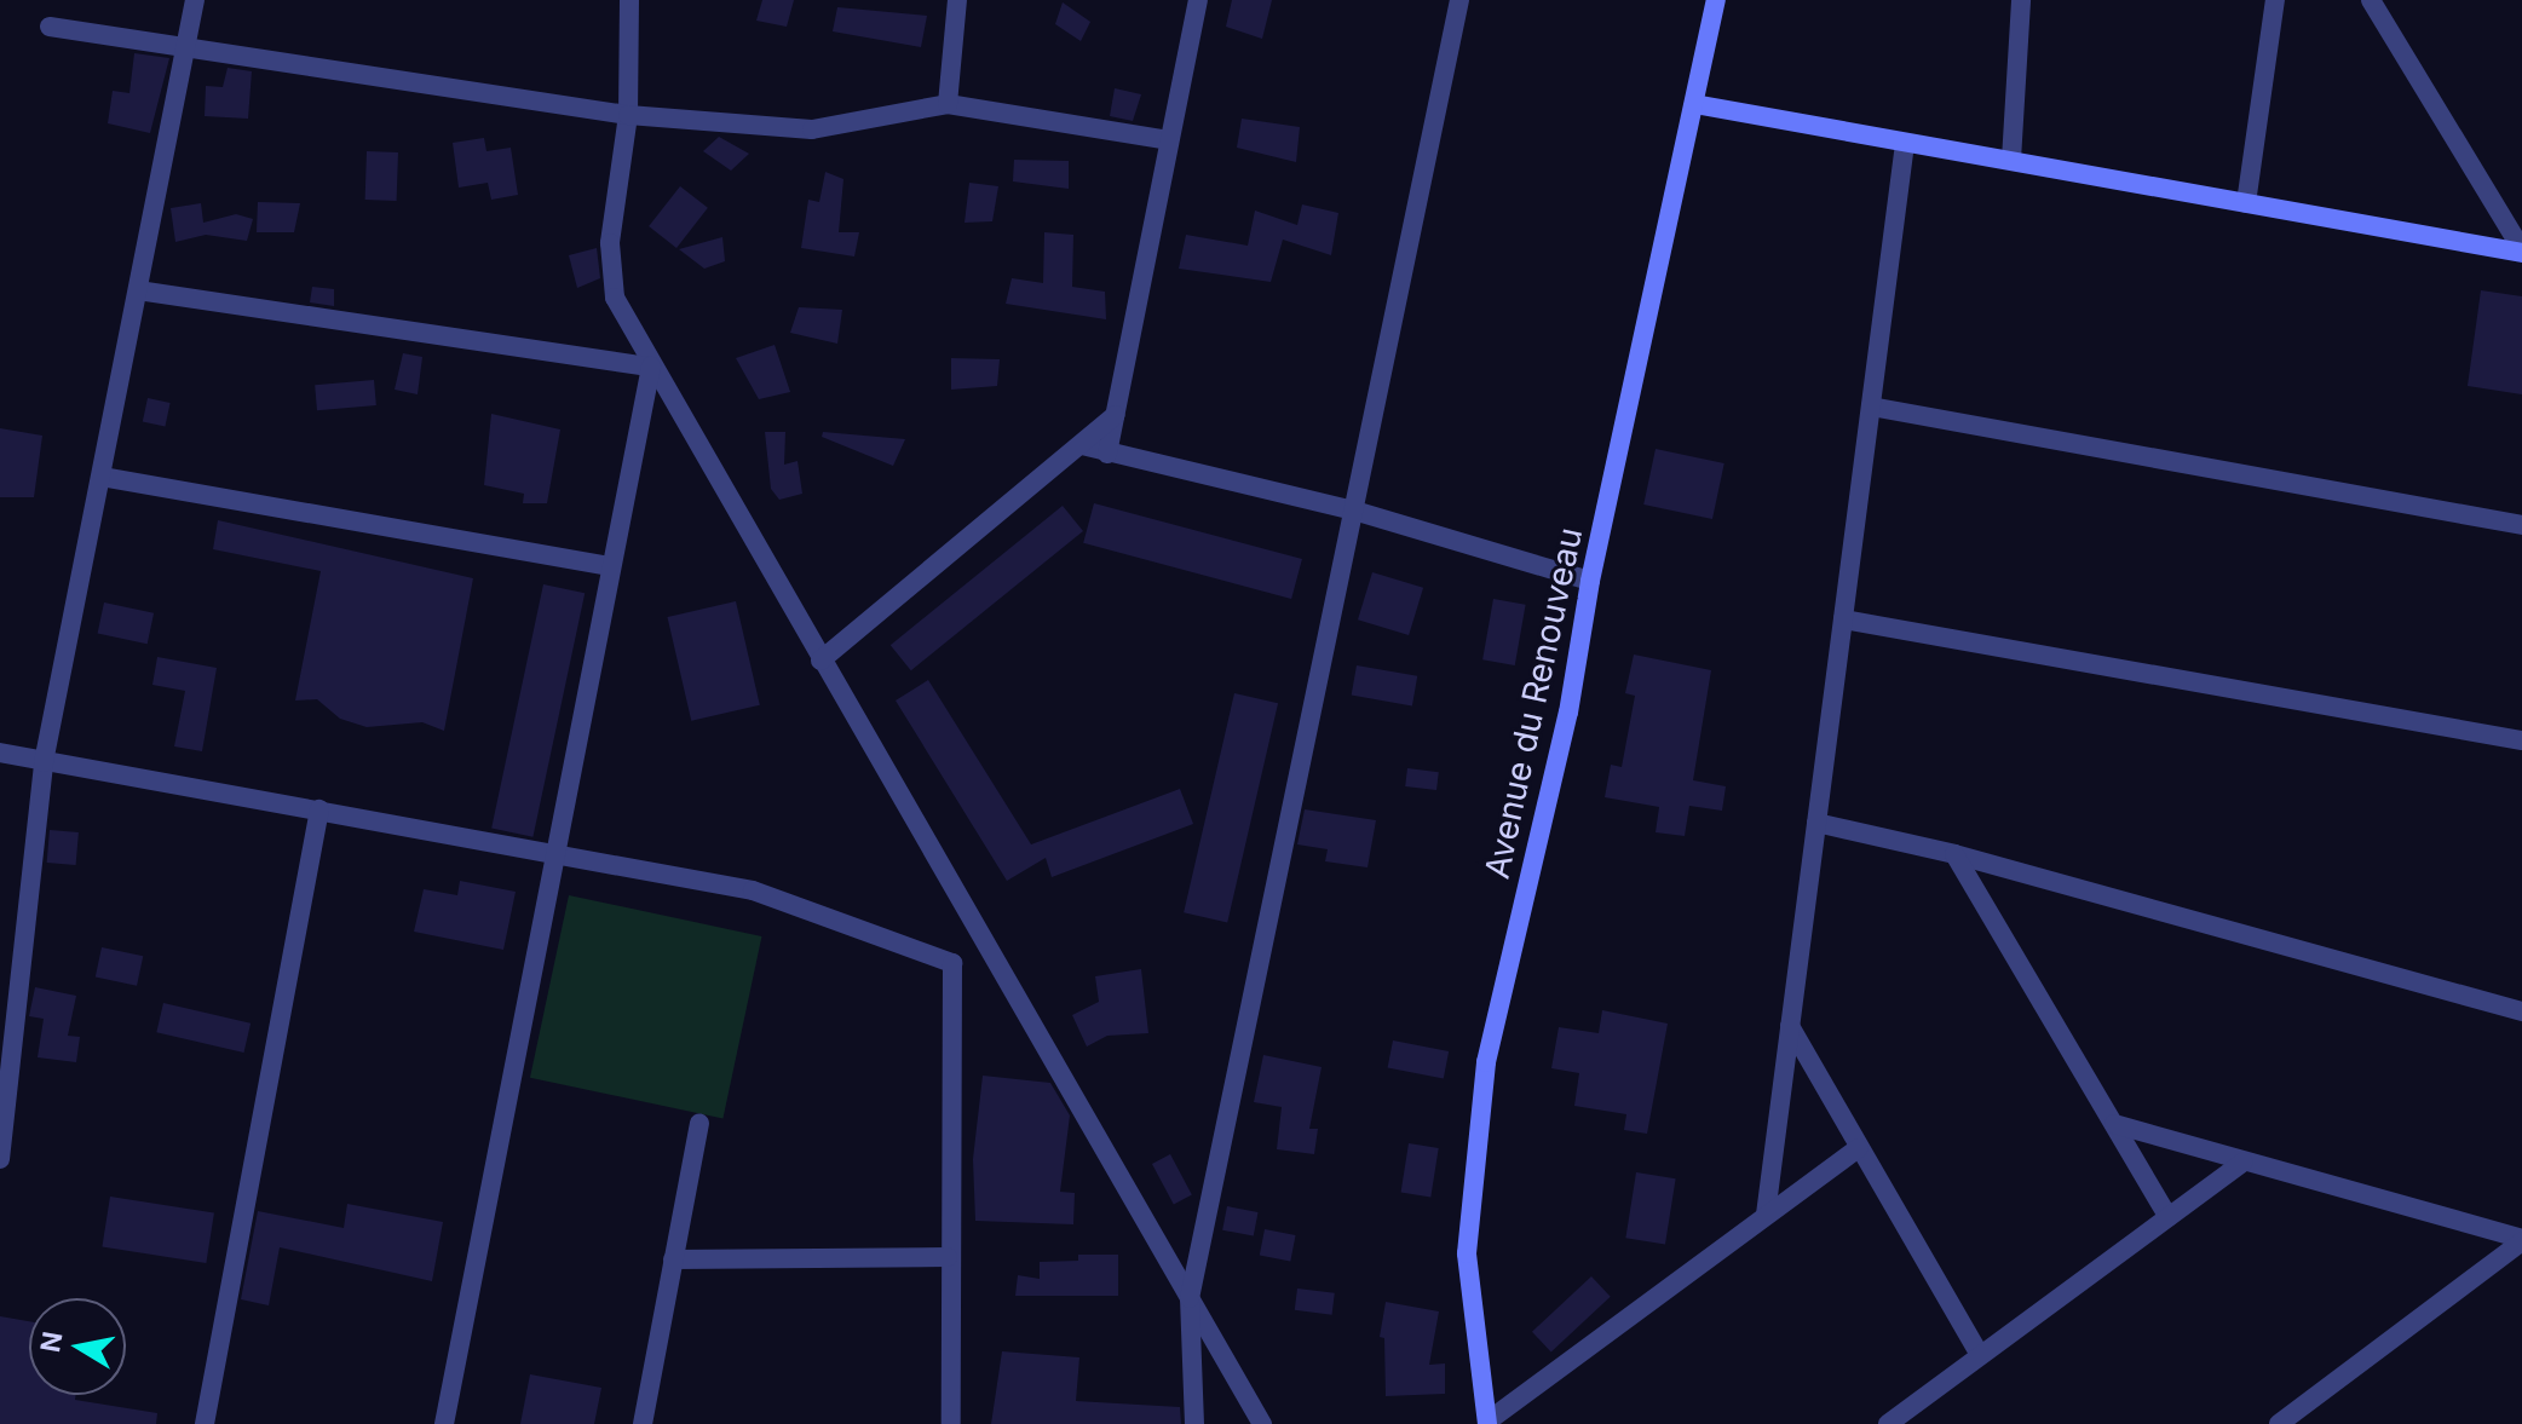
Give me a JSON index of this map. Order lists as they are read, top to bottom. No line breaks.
{"streets":{"main road":["Avenue du Renouveau"]},"north":"left"}
